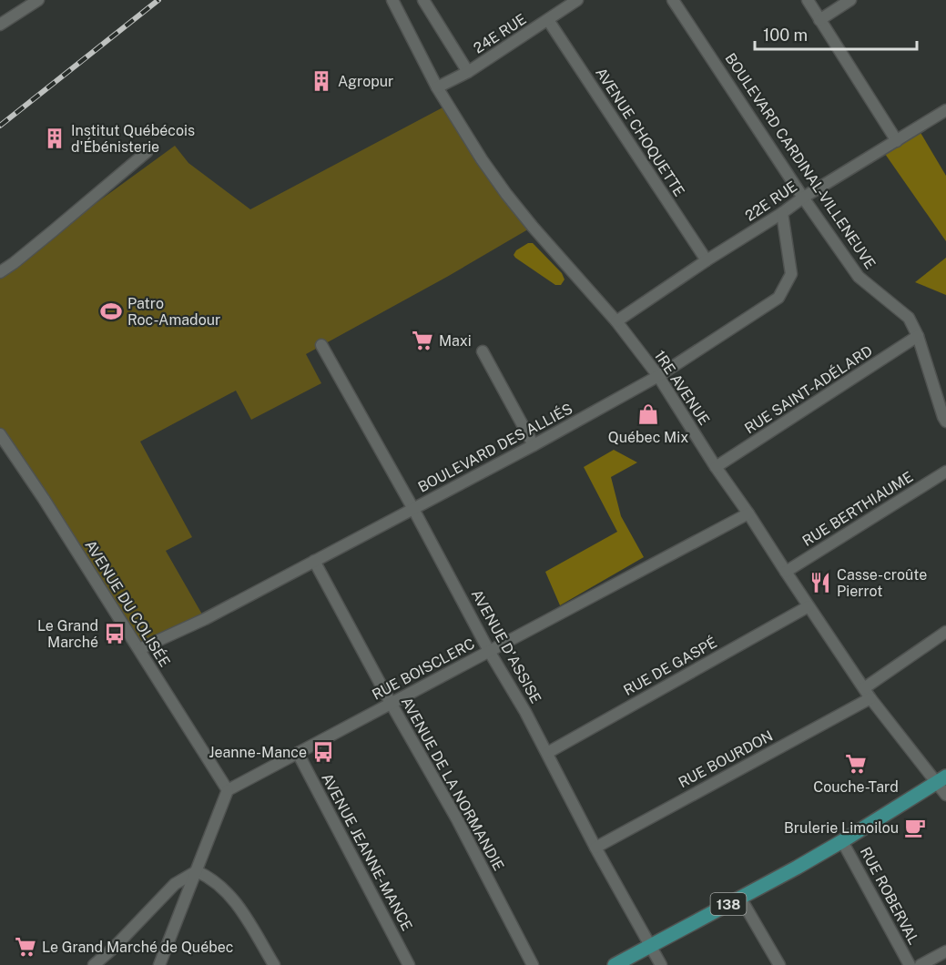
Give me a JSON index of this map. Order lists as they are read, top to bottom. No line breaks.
{"streets":{"main road":["138"],"street":["24E RUE","AVENUE CHOQUETTE","BOULEVARD CARDINAL-VILLENEUVE","22E RUE","1RE AVENUE","RUE SAINT-ADÉLARD","BOULEVARD DES ALLIÉS","RUE BERTHIAUME","AVENUE DU COLISÉE","AVENUE D'ASSISE","RUE DE GASPÉ","RUE BOISCLERC","RUE BOURDON","AVENUE DE LA NORMANDIE","AVENUE JEANNE-MANCE","RUE ROBERVAL"]},"crossings":[["24E RUE","AVENUE CHOQUETTE"],["24E RUE","1RE AVENUE"],["AVENUE CHOQUETTE","22E RUE"],["BOULEVARD CARDINAL-VILLENEUVE","22E RUE"],["BOULEVARD CARDINAL-VILLENEUVE","RUE SAINT-ADÉLARD"],["22E RUE","1RE AVENUE"],["22E RUE","BOULEVARD DES ALLIÉS"],["1RE AVENUE","RUE SAINT-ADÉLARD"],["1RE AVENUE","BOULEVARD DES ALLIÉS"],["1RE AVENUE","RUE BERTHIAUME"],["1RE AVENUE","RUE DE GASPÉ"],["1RE AVENUE","RUE BOISCLERC"],["1RE AVENUE","RUE BOURDON"],["1RE AVENUE","138"],["BOULEVARD DES ALLIÉS","AVENUE DU COLISÉE"],["BOULEVARD DES ALLIÉS","AVENUE D'ASSISE"],["BOULEVARD DES ALLIÉS","AVENUE DE LA NORMANDIE"],["AVENUE DU COLISÉE","RUE BOISCLERC"],["AVENUE D'ASSISE","RUE DE GASPÉ"],["AVENUE D'ASSISE","RUE BOISCLERC"],["AVENUE D'ASSISE","RUE BOURDON"],["AVENUE D'ASSISE","138"],["RUE BOISCLERC","AVENUE DE LA NORMANDIE"],["RUE BOISCLERC","AVENUE JEANNE-MANCE"],["RUE ROBERVAL","138"]],"places":{"building":["Agropur","Institut Québécois d'Ébénisterie"],"sports":["Patro Roc-Amadour"],"supermarket":["Maxi","Couche-Tard","Le Grand Marché de Québec"],"shop":["Québec Mix"],"restaurant":["Casse-croûte Pierrot"],"bus stop":["Le Grand Marché","Jeanne-Mance"],"cafe":["Brulerie Limoilou"]},"scale_bar":"100 m"}
